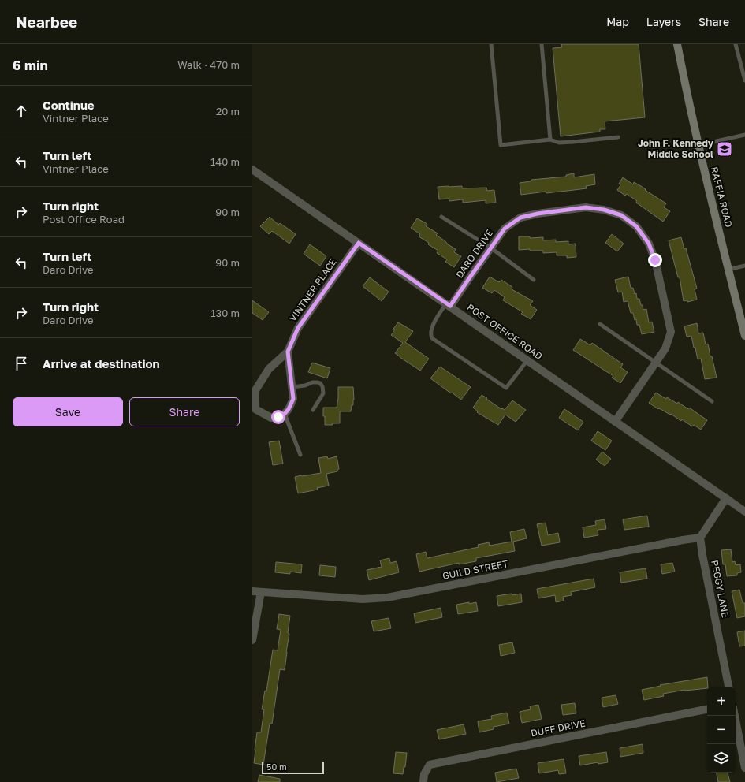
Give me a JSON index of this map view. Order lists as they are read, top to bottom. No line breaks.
{"streets":{"main road":["RAFFIA ROAD"],"street":["DARO DRIVE","VINTNER PLACE","POST OFFICE ROAD","GUILD STREET","PEGGY LANE","DUFF DRIVE"]},"crossings":[["DARO DRIVE","POST OFFICE ROAD"],["VINTNER PLACE","POST OFFICE ROAD"],["GUILD STREET","PEGGY LANE"]],"places":{"school or university":["John F. Kennedy Middle School"]},"scale_bar":"50 m","page":{"header":"Nearbee","nav":["Map","Layers","Share"],"heading":["6 min","Walk · 470 m"],"list":[["Continue","Vintner Place","20 m"],["Turn left","Vintner Place","140 m"],["Turn right","Post Office Road","90 m"],["Turn left","Daro Drive","90 m"],["Turn right","Daro Drive","130 m"],"Arrive at destination"],"buttons":["Save","Share"],"map_buttons":["+","−"],"scale":"50 m"}}
